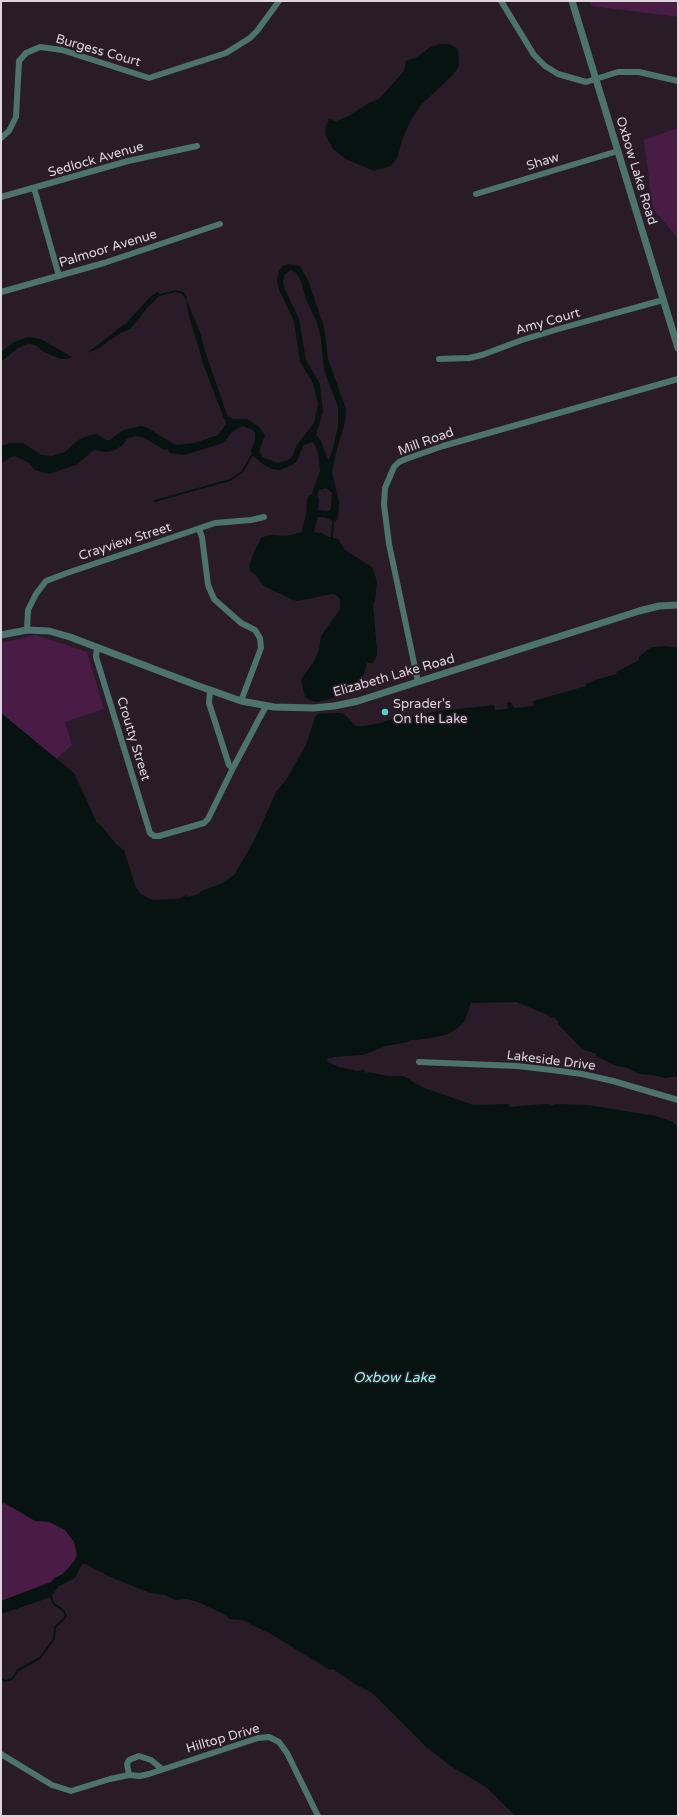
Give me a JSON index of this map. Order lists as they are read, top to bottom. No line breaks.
{"streets":{"street":["Burgess Court","Sedlock Avenue","Shaw","Oxbow Lake Road","Palmoor Avenue","Amy Court","Mill Road","Crayview Street","Elizabeth Lake Road","Croutty Street","Lakeside Drive","Hilltop Drive"]},"crossings":[["Shaw","Oxbow Lake Road"],["Oxbow Lake Road","Amy Court"],["Mill Road","Elizabeth Lake Road"],["Crayview Street","Elizabeth Lake Road"],["Elizabeth Lake Road","Croutty Street"]],"water":["Oxbow Lake"],"places":["Sprader's On the Lake"]}
